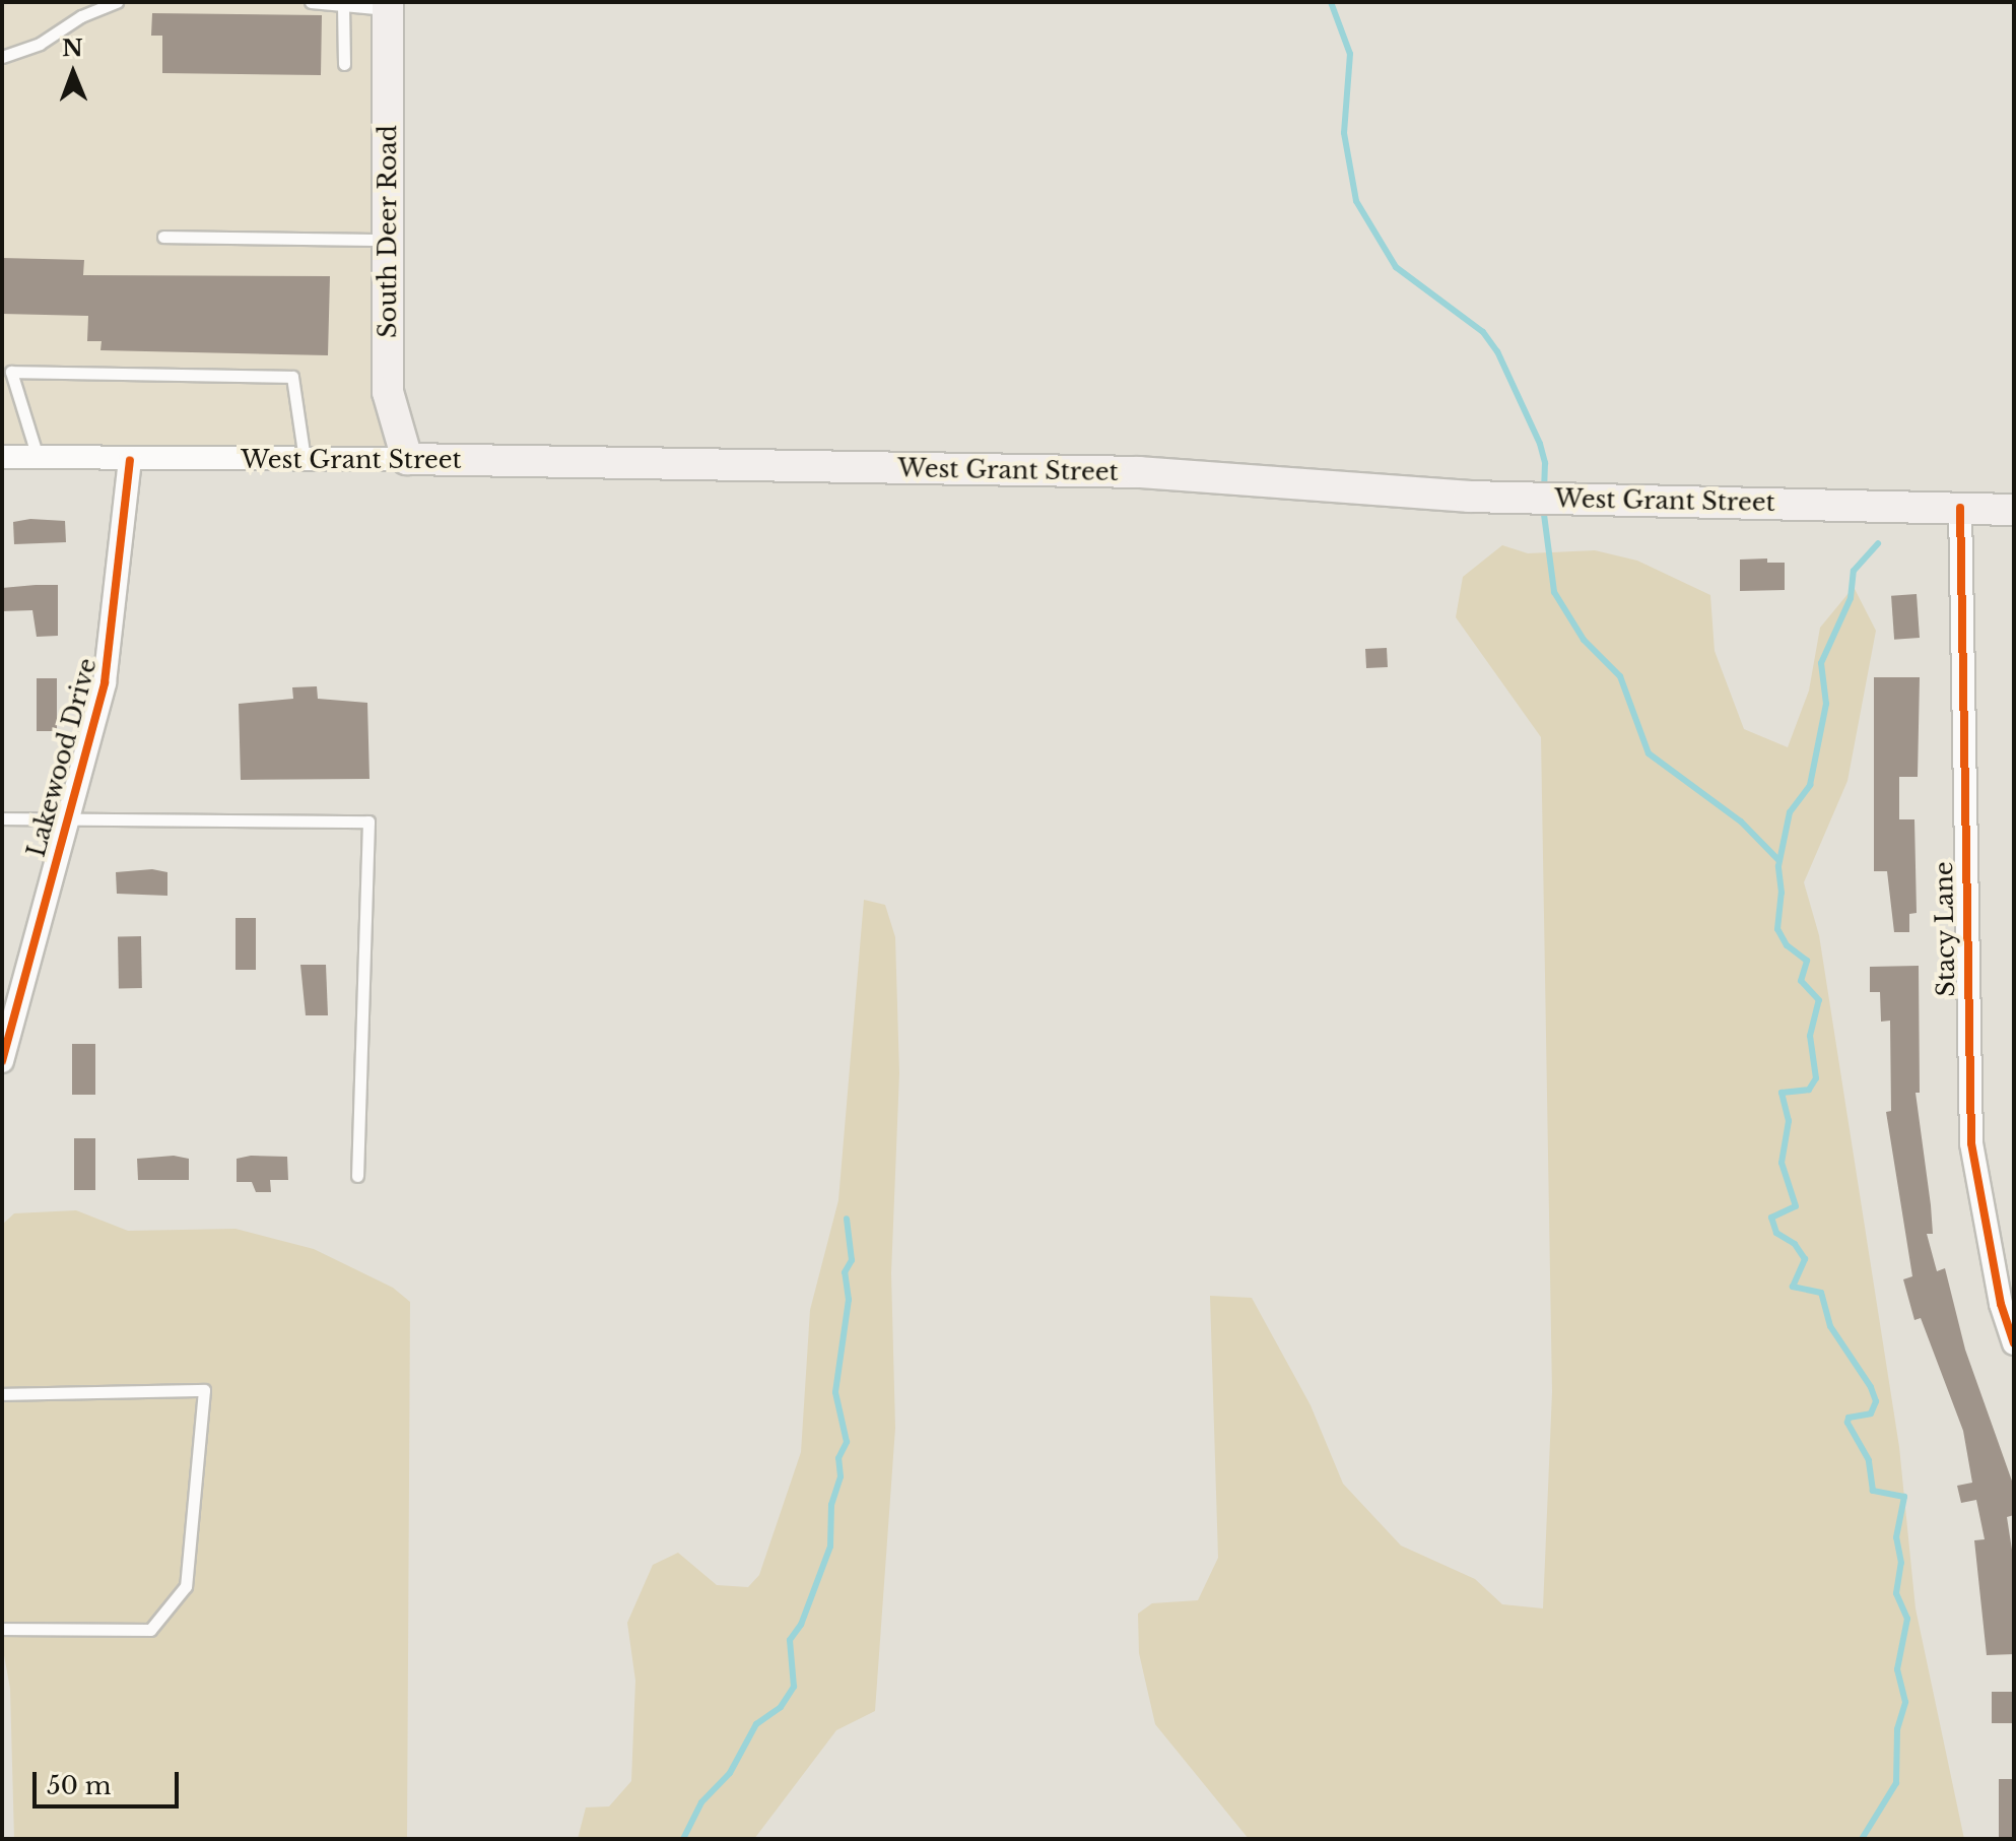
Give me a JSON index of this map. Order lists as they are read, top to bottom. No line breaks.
{"streets":{"main road":["South Deer Road","West Grant Street"],"street":["Lakewood Drive","Stacy Lane"]},"crossings":[["South Deer Road","West Grant Street"],["West Grant Street","Lakewood Drive"],["West Grant Street","Stacy Lane"]],"scale_bar":"50 m","north":"top"}
